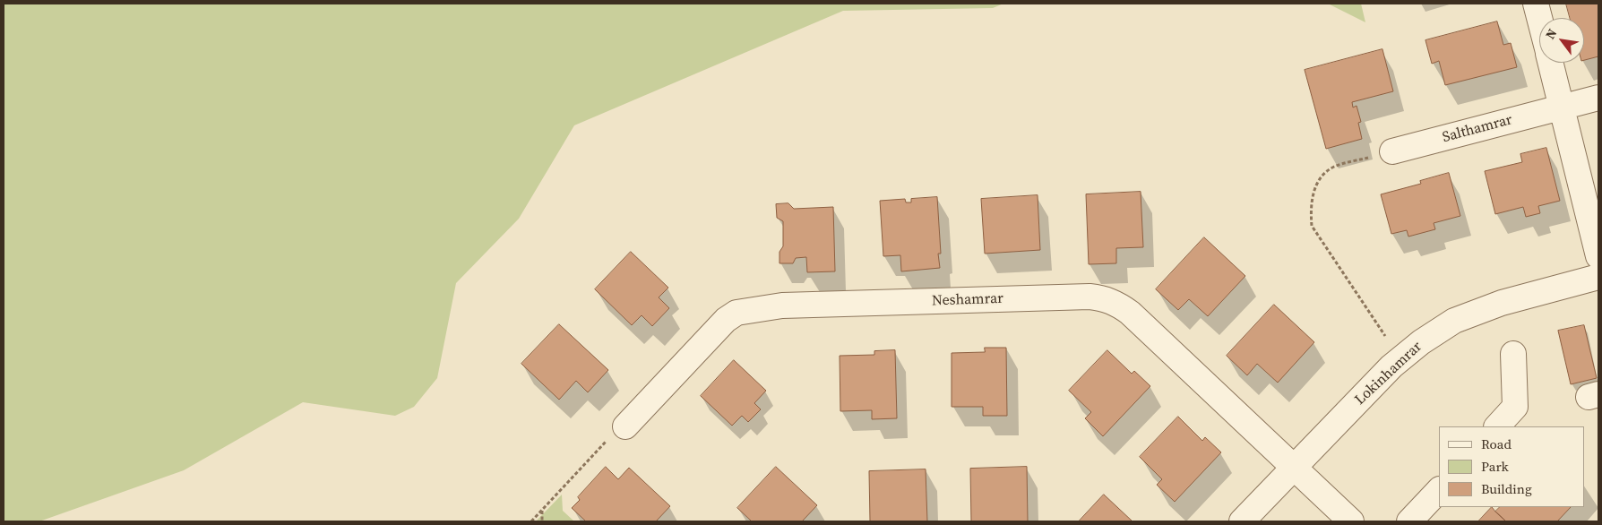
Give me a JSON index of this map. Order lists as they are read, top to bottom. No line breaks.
{"streets":{"street":["Salthamrar","Neshamrar","Lokinhamrar"]},"crossings":[["Neshamrar","Lokinhamrar"]],"legend":["Road","Park","Building"],"north":"top left"}
